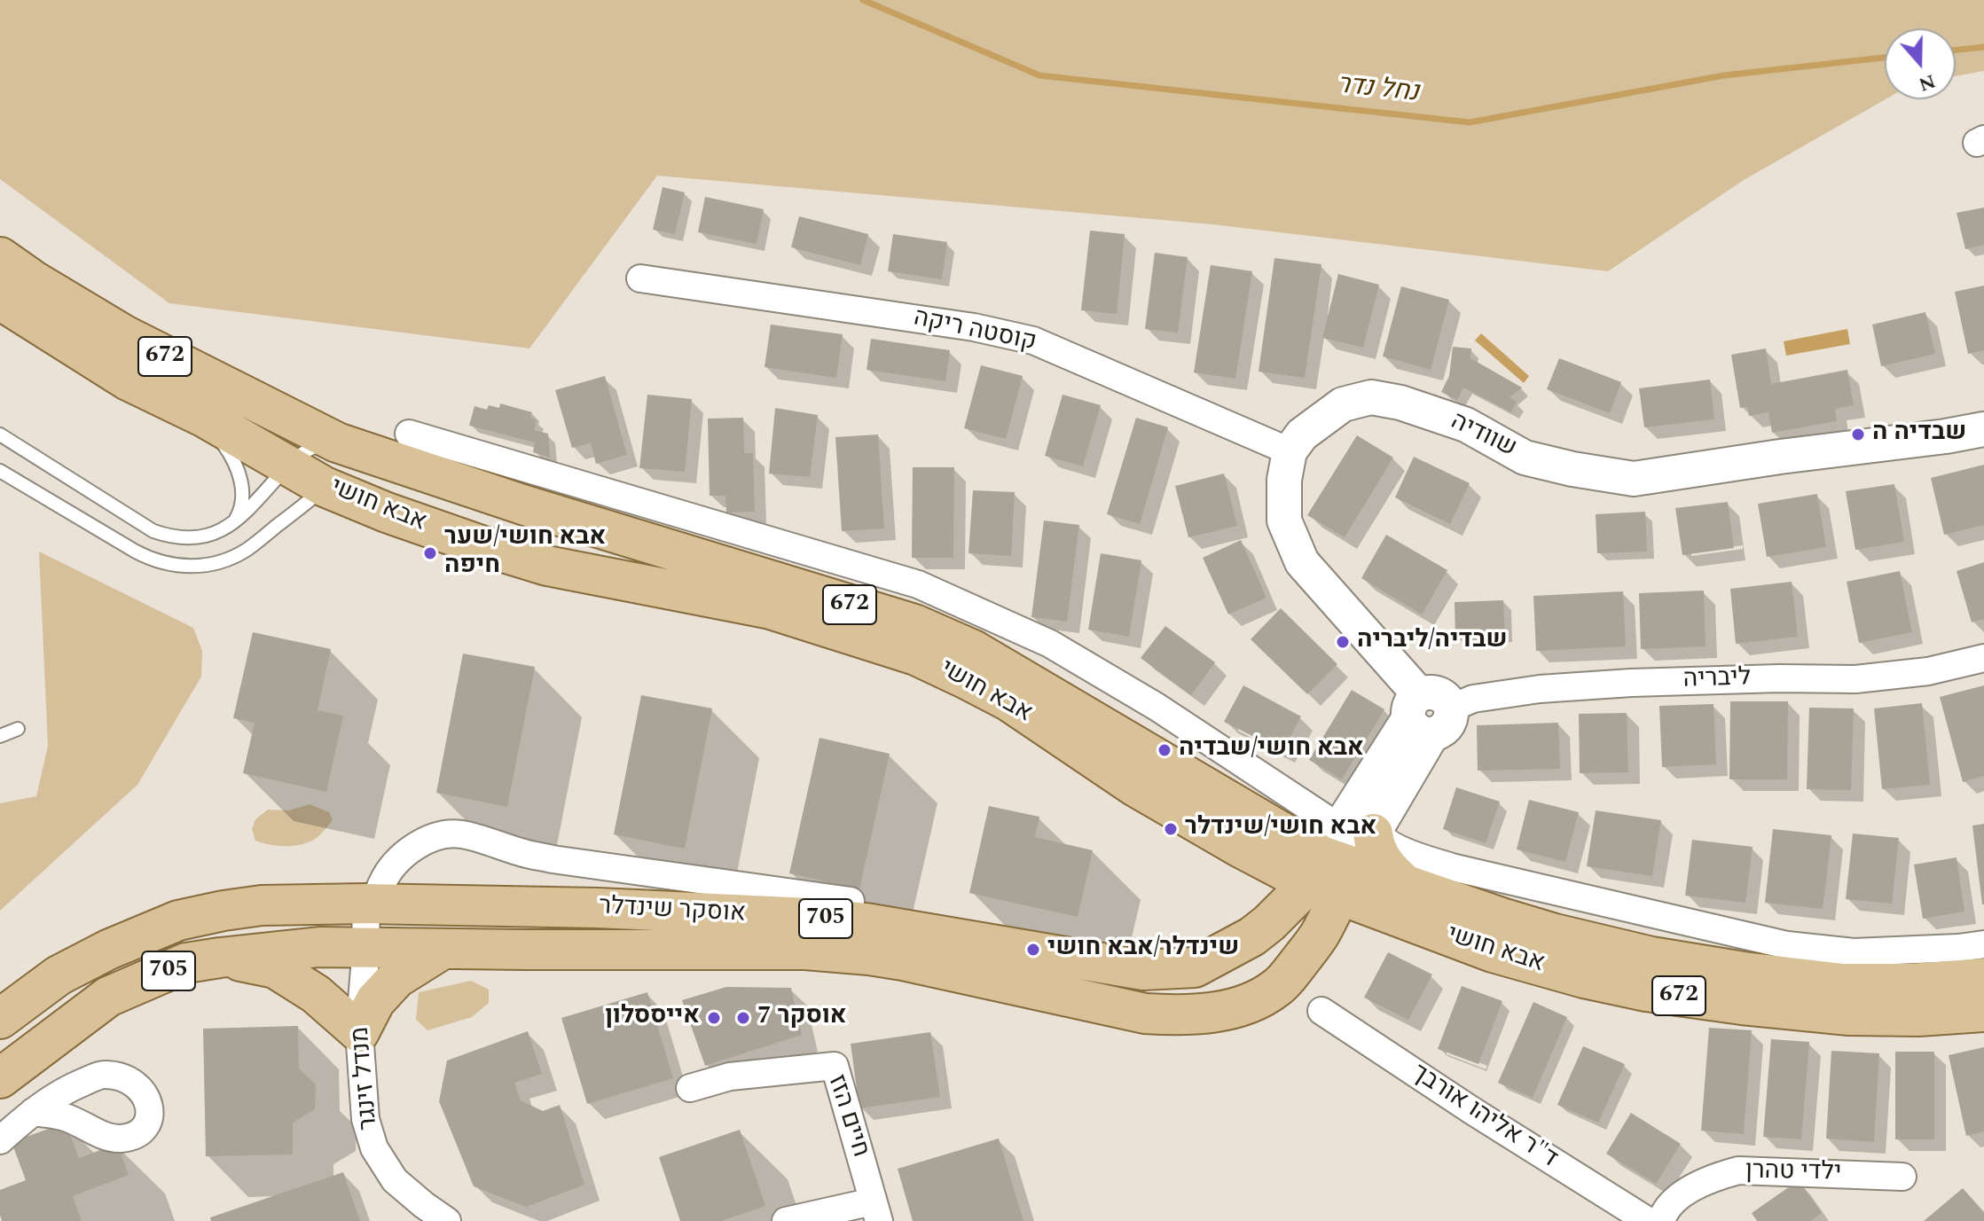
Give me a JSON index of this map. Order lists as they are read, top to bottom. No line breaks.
{"streets":{"main road":["672","אבא חושי","אוסקר שינדלר","705"],"street":["קוסטה ריקה","שוודיה","ליבריה","מנדל זינגר","חיים הזז","ד\"ר אליהו אורבך","ילדי טהרן"]},"crossings":[["קוסטה ריקה","שוודיה"],["אבא חושי","אוסקר שינדלר"],["אוסקר שינדלר","מנדל זינגר"]],"water":["נחל נדר"],"places":["שבדיה ה","אבא חושי/שער חיפה","שבדיה/ליבריה","אבא חושי/שבדיה","אבא חושי/שינדלר","שינדלר/אבא חושי","אייססלון","אוסקר 7"],"north":"bottom"}
